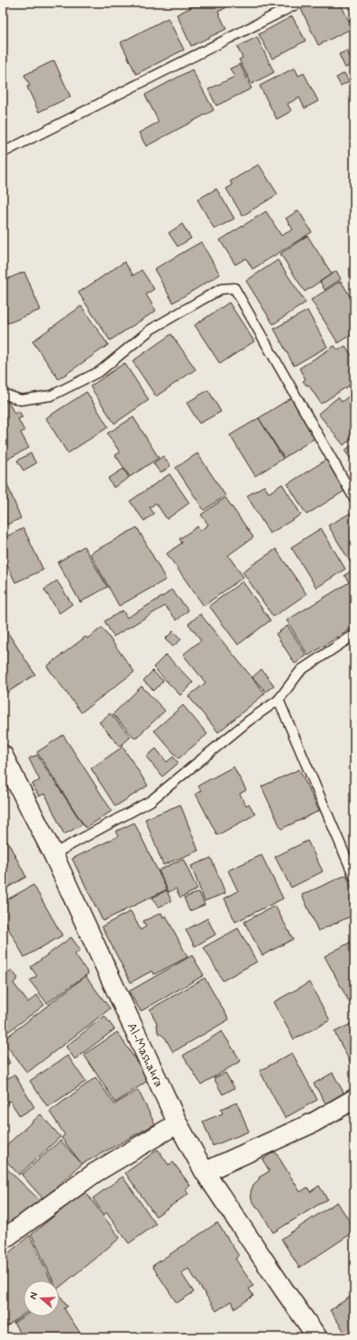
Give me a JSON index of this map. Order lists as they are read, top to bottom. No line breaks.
{"streets":{"street":["Al-Mashahra"]},"north":"left"}
